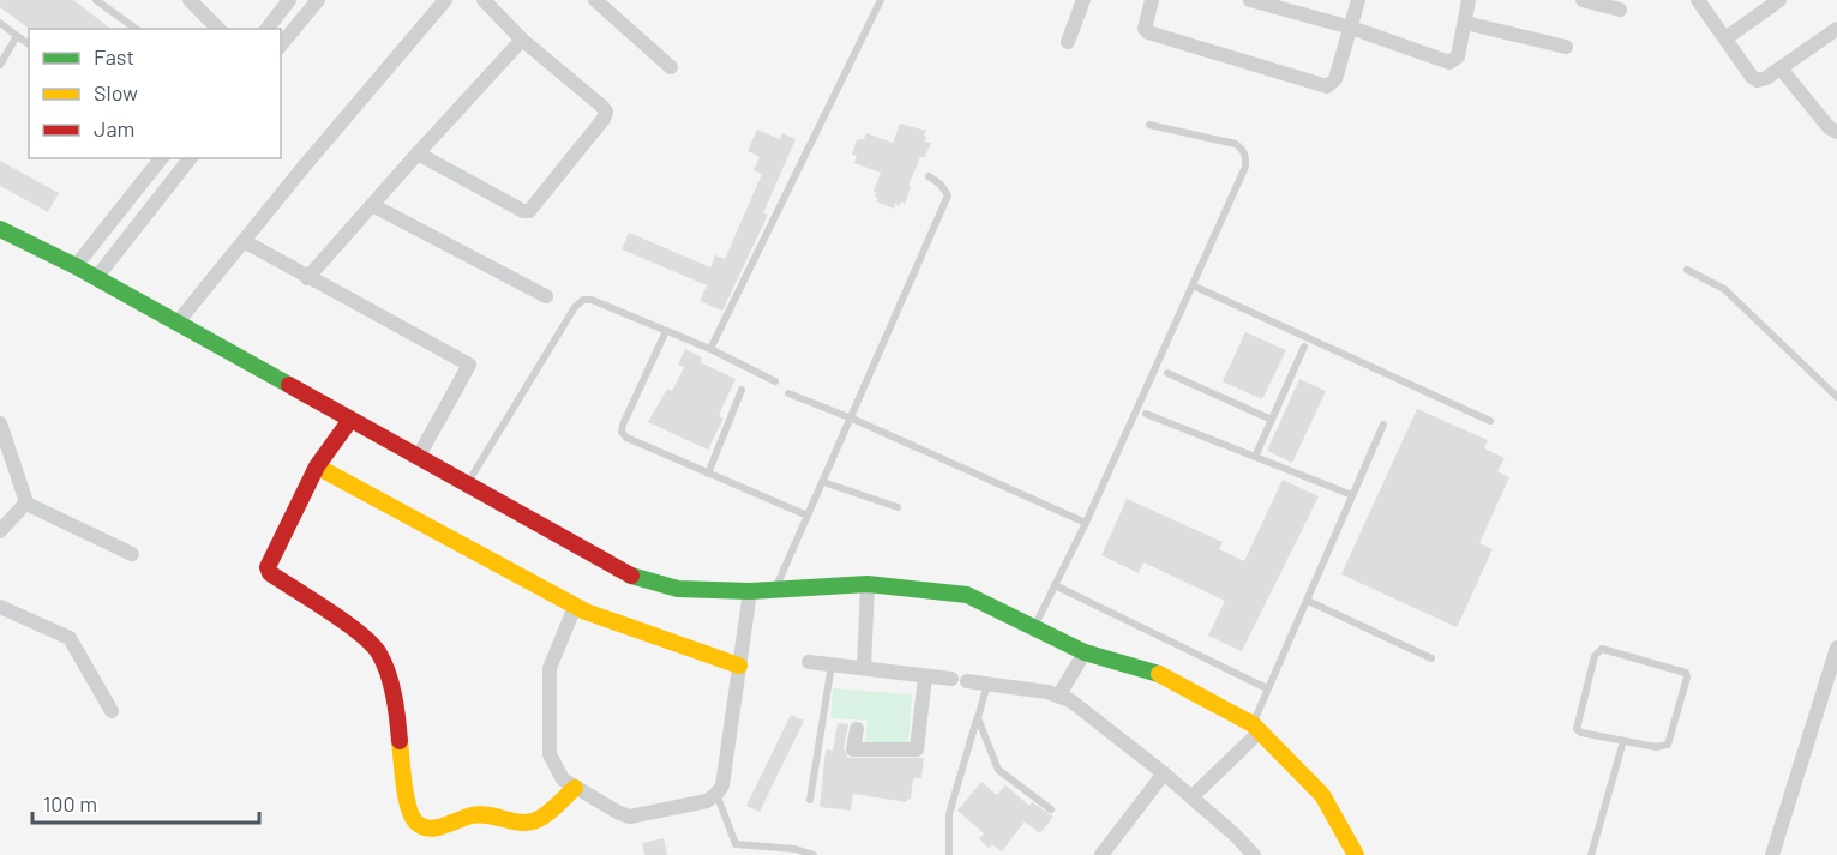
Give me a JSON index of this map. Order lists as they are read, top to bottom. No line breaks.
{"legend":["Fast","Slow","Jam"],"scale_bar":"100 m"}
